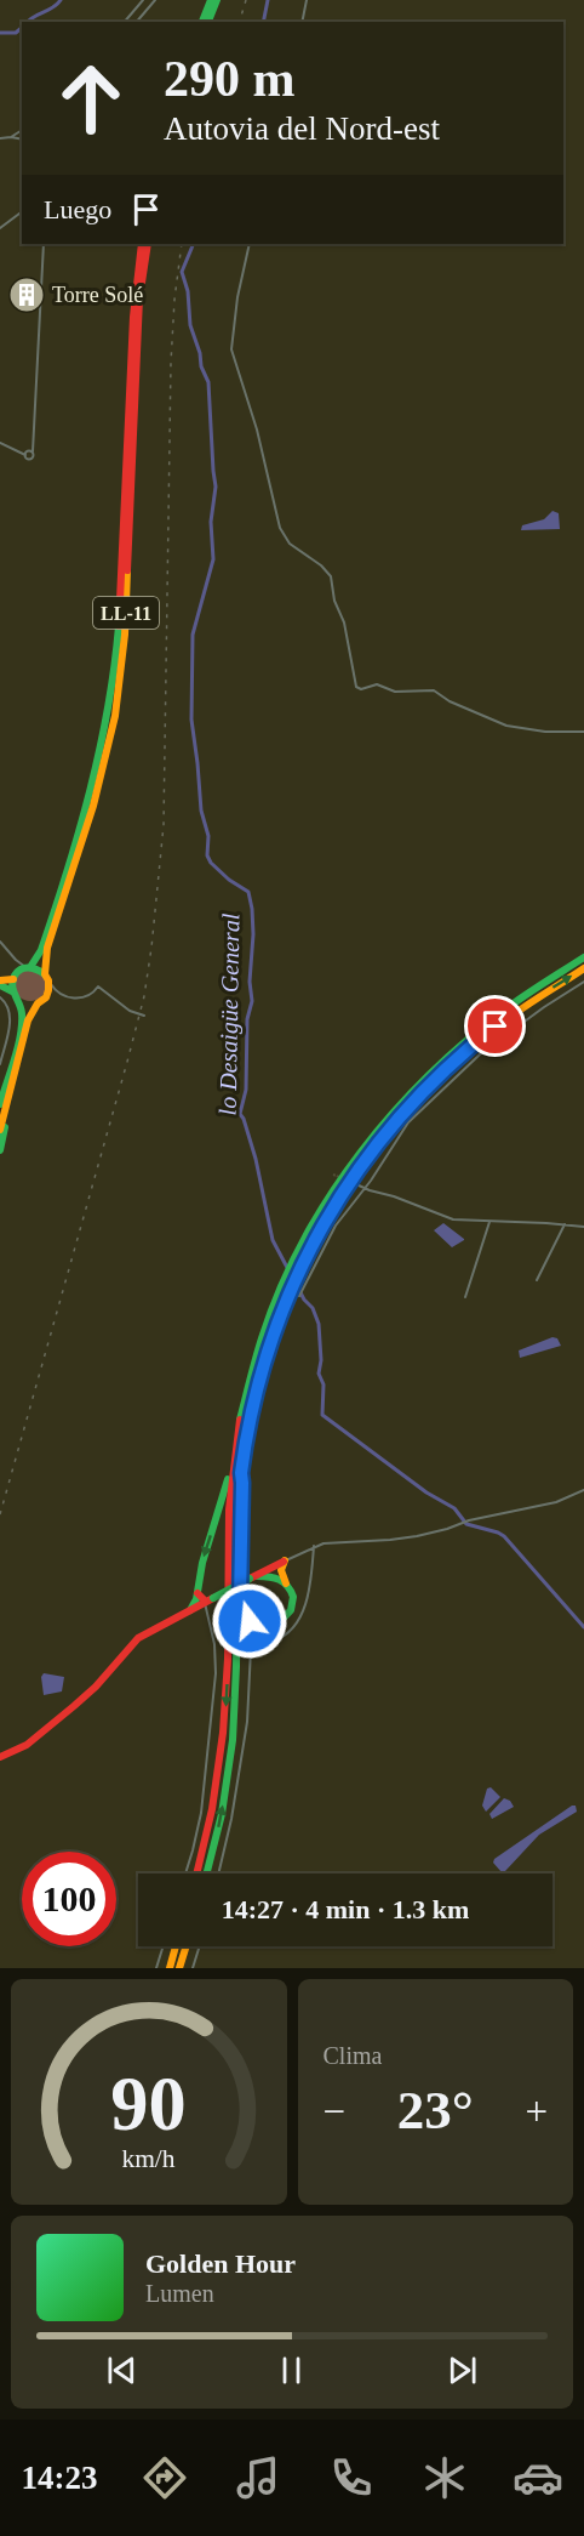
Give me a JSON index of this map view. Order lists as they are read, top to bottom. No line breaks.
{"streets":{"main road":["LL-11"]},"water":["lo Desaigüe General"],"places":{"building":["Torre Solé"]},"page":{"turn":["290 m","Autovia del Nord-est"],"then":"Luego","limit":"100","trip":"14:27 · 4 min · 1.3 km","tile":"Clima","heat":["−","23°","+"],"song":["Golden Hour","Lumen"],"tabs":"14:23","gauge":["90","km/h"]}}
